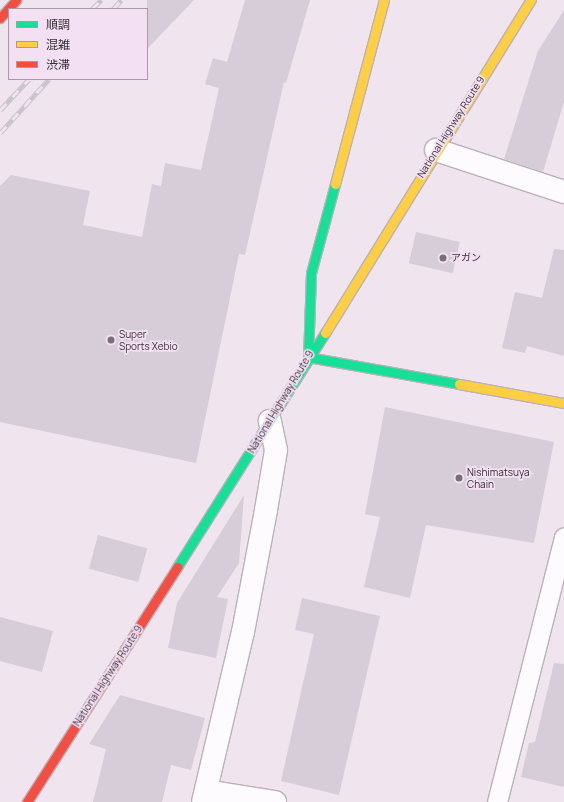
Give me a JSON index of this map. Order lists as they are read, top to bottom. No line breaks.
{"streets":{"main road":["National Highway Route 9"]},"places":["アガン","Super Sports Xebio","Nishimatsuya Chain"],"legend":["順調","混雑","渋滞"]}
